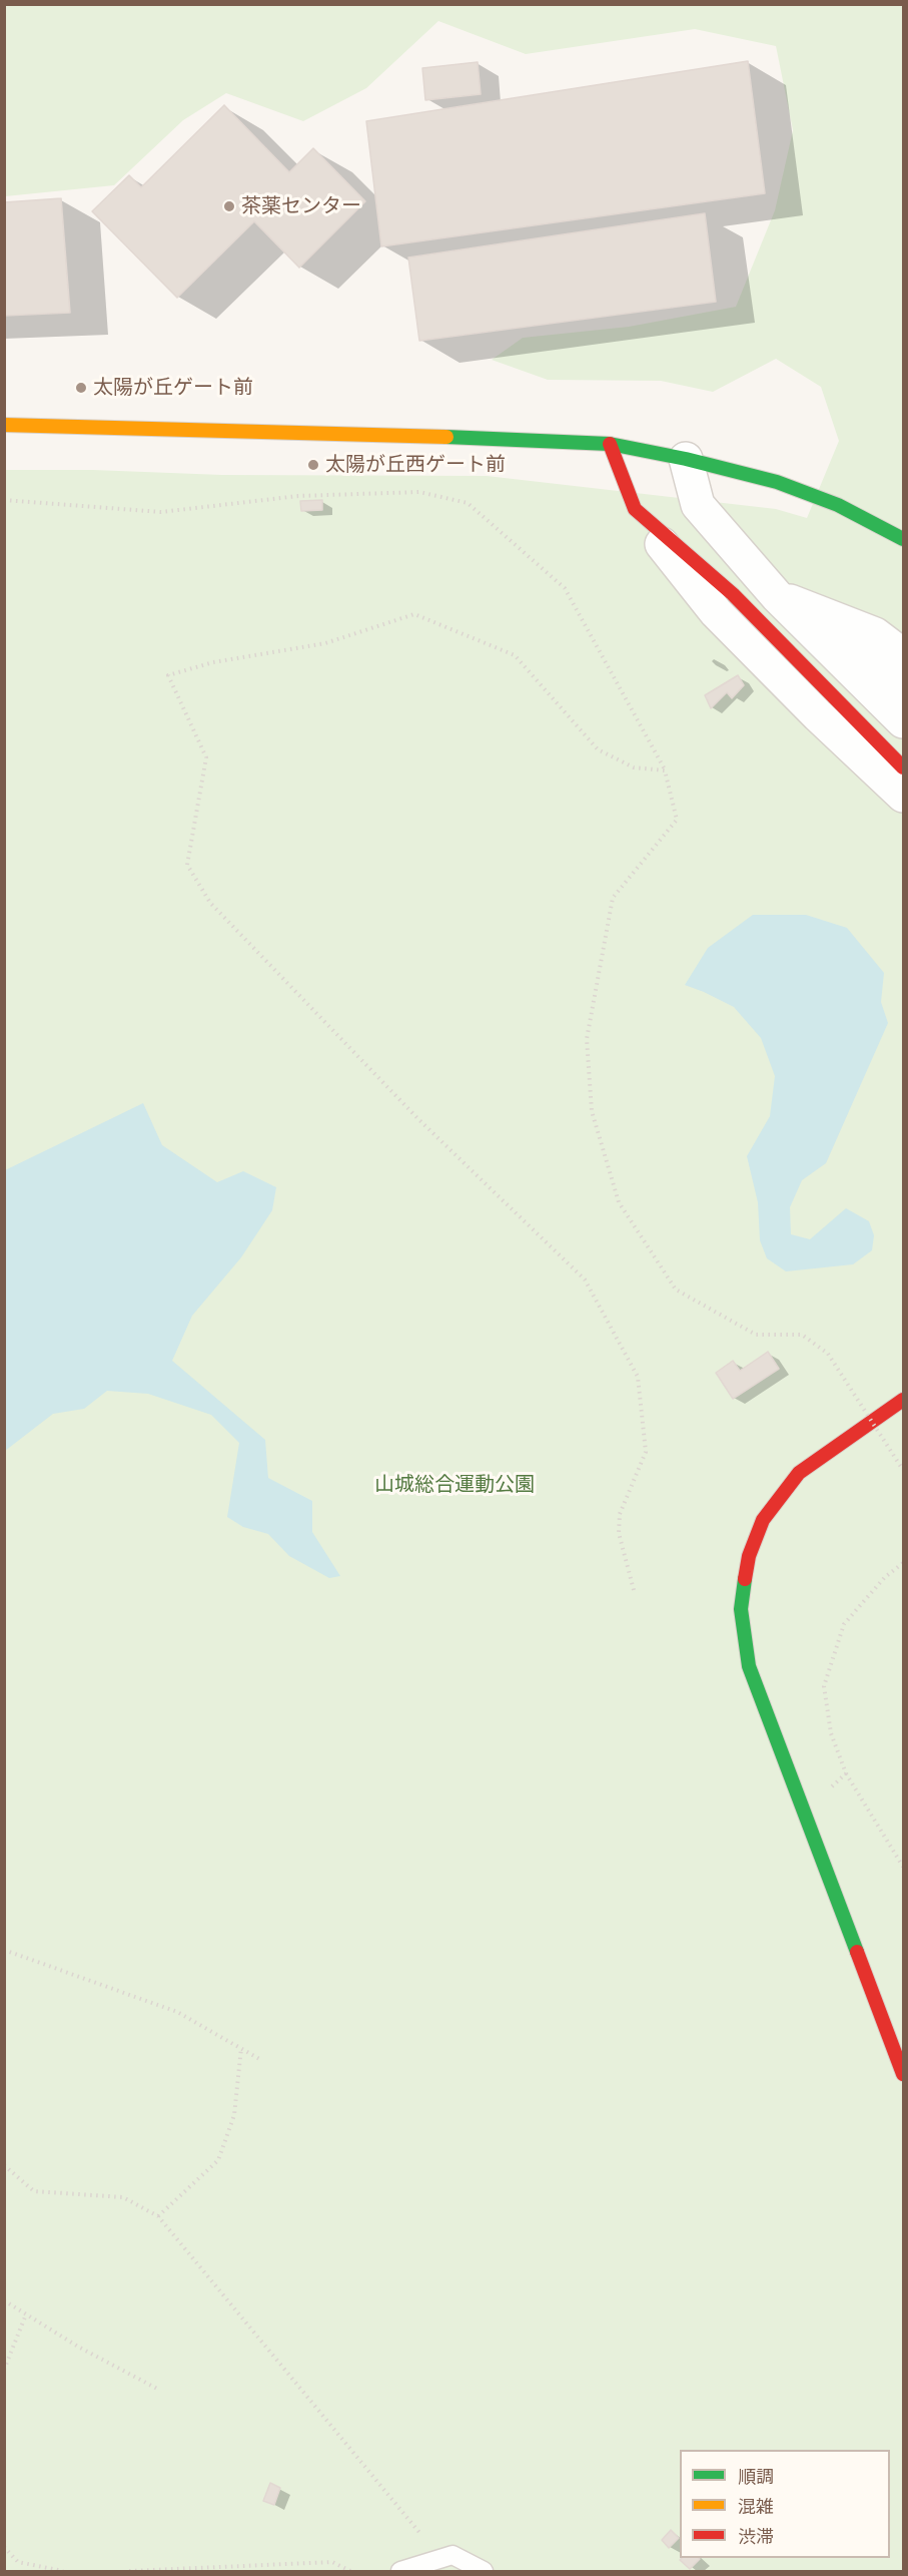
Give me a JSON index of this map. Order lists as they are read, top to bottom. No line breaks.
{"parks":["山城総合運動公園"],"places":["茶薬センター","太陽が丘ゲート前","太陽が丘西ゲート前"],"legend":["順調","混雑","渋滞"]}
